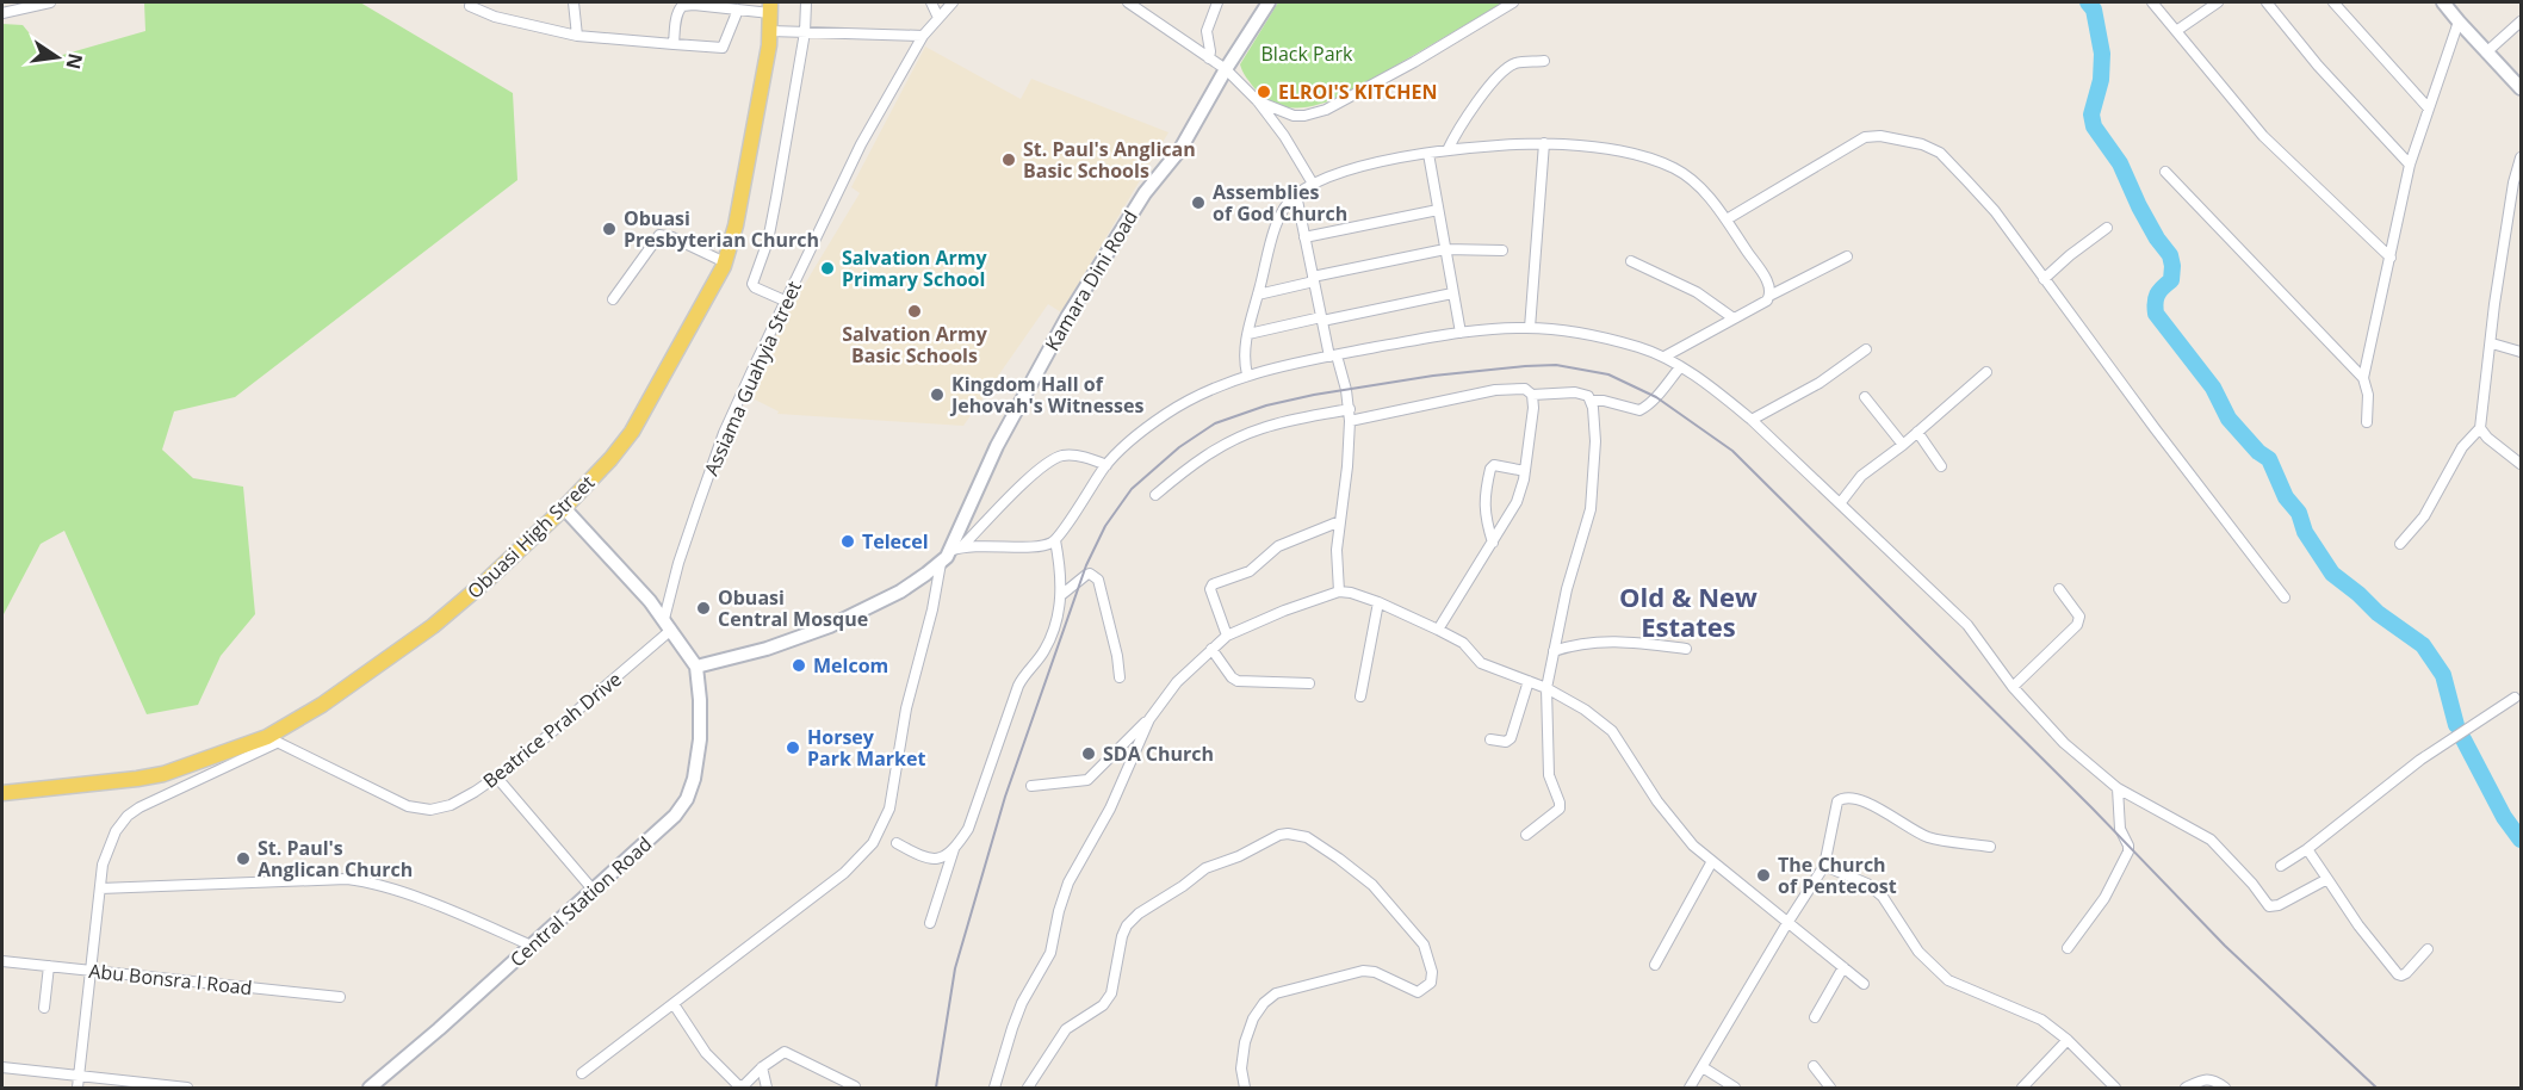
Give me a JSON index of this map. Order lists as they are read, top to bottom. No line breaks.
{"streets":{"main road":["Obuasi High Street"],"street":["Kamara Dini Road","Assiama Guahyia Street","Beatrice Prah Drive","Central Station Road","Abu Bonsra I Road"]},"crossings":[["Kamara Dini Road","Central Station Road"],["Assiama Guahyia Street","Beatrice Prah Drive"],["Obuasi High Street","Beatrice Prah Drive"]],"districts":["Old & New Estates"],"parks":["Black Park"],"places":["ELROI'S KITCHEN","St. Paul's Anglican Basic Schools","Assemblies of God Church","Obuasi Presbyterian Church","Salvation Army Primary School","Salvation Army Basic Schools","Kingdom Hall of Jehovah's Witnesses","Telecel","Obuasi Central Mosque","Melcom","Horsey Park Market","SDA Church","St. Paul's Anglican Church","The Church of Pentecost"],"north":"right"}
